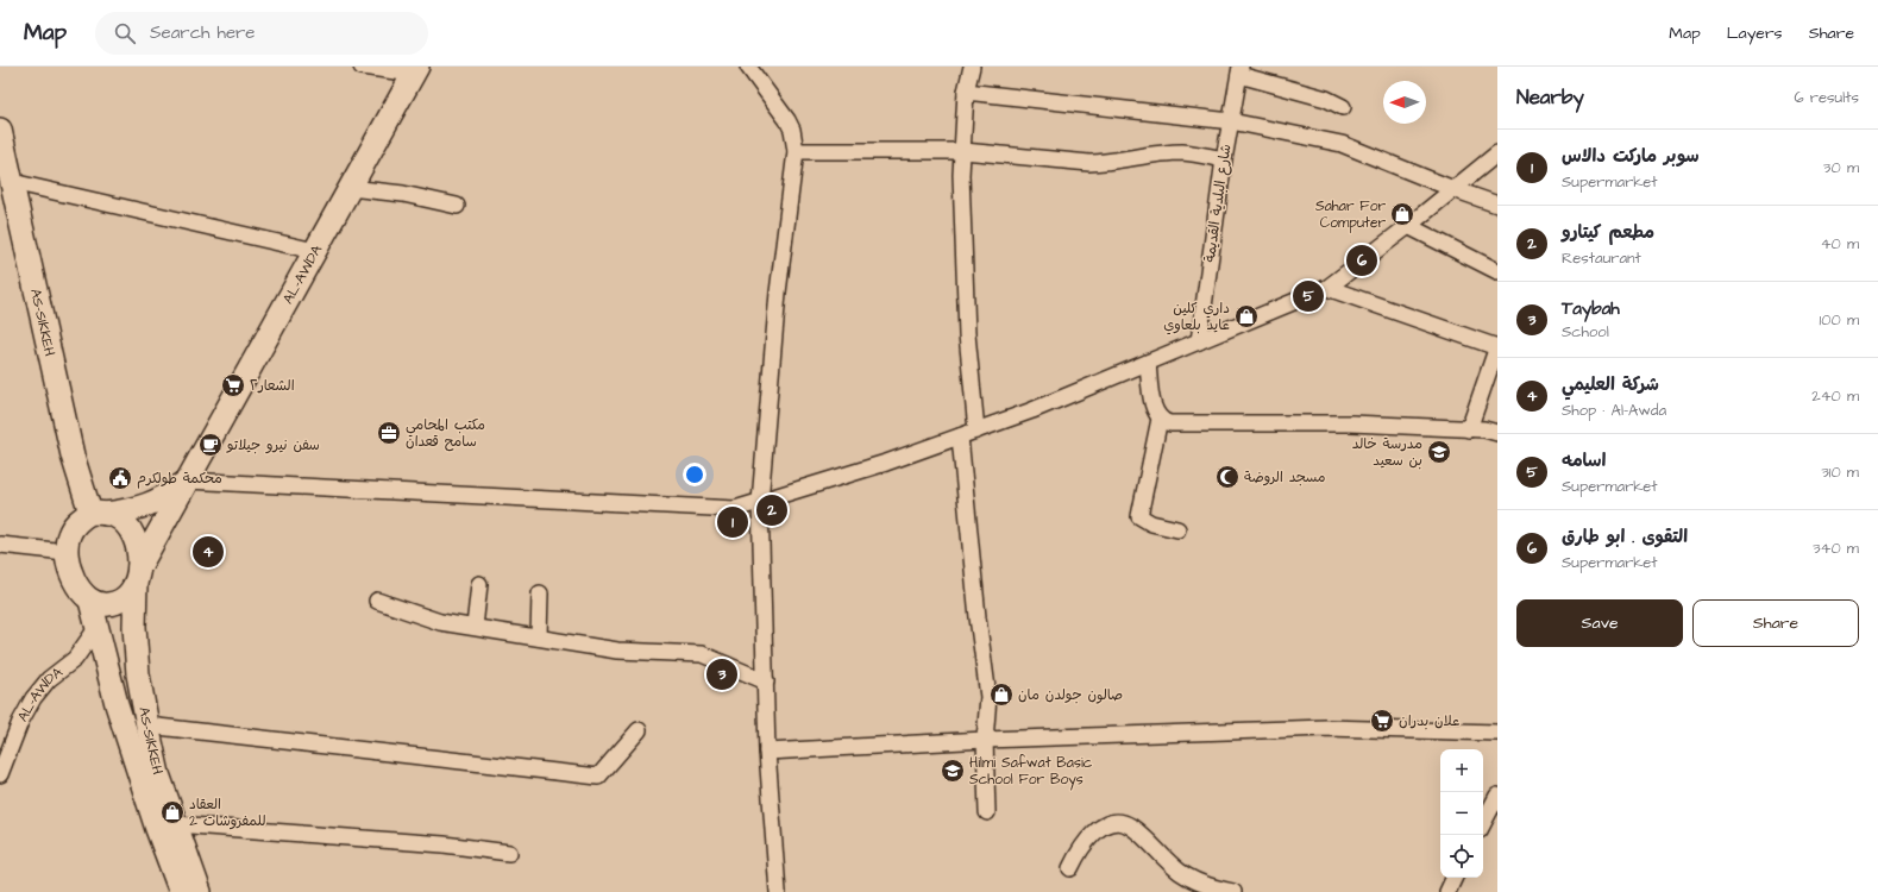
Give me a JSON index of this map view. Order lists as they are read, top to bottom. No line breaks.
{"streets":{"street":["شارع البلدية القديمة","AL-AWDA","AS-SIKKEH"]},"crossings":[["AL-AWDA","AS-SIKKEH"]],"places":{"shop":["Sahar For Computer","داري كلين عايد بلعاوي","صالون جولدن مان","العقاد للمفروشات 2"],"supermarket":["الشعار٢","علان بدران"],"office":["مكتب المحامي سامح قعدان"],"cafe":["سفن نيرو جيلاتو"],"school or university":["مدرسة خالد بن سعيد","Hilmi Safwat Basic School For Boys"],"mosque":["مسجد الروضة"],"public building":["محكمة طولكرم"]},"north":"left","page":{"header":"Map","search":"Search here","nav":["Map","Layers","Share"],"heading":["Nearby","6 results"],"list":[{"mark":"1","name":"سوبر ماركت دالاس","note":"Supermarket","value":"30 m"},{"mark":"2","name":"مطعم كيتارو","note":"Restaurant","value":"40 m"},{"mark":"3","name":"Taybah","note":"School","value":"100 m"},{"mark":"4","name":"شركة العليمي","note":"Shop · Al-Awda","value":"240 m"},{"mark":"5","name":"اسامه","note":"Supermarket","value":"310 m"},{"mark":"6","name":"التقوى . ابو طارق","note":"Supermarket","value":"340 m"}],"pins":["6","5","2","1","4","3"],"buttons":["Save","Share"],"map_buttons":["+","−"]}}
